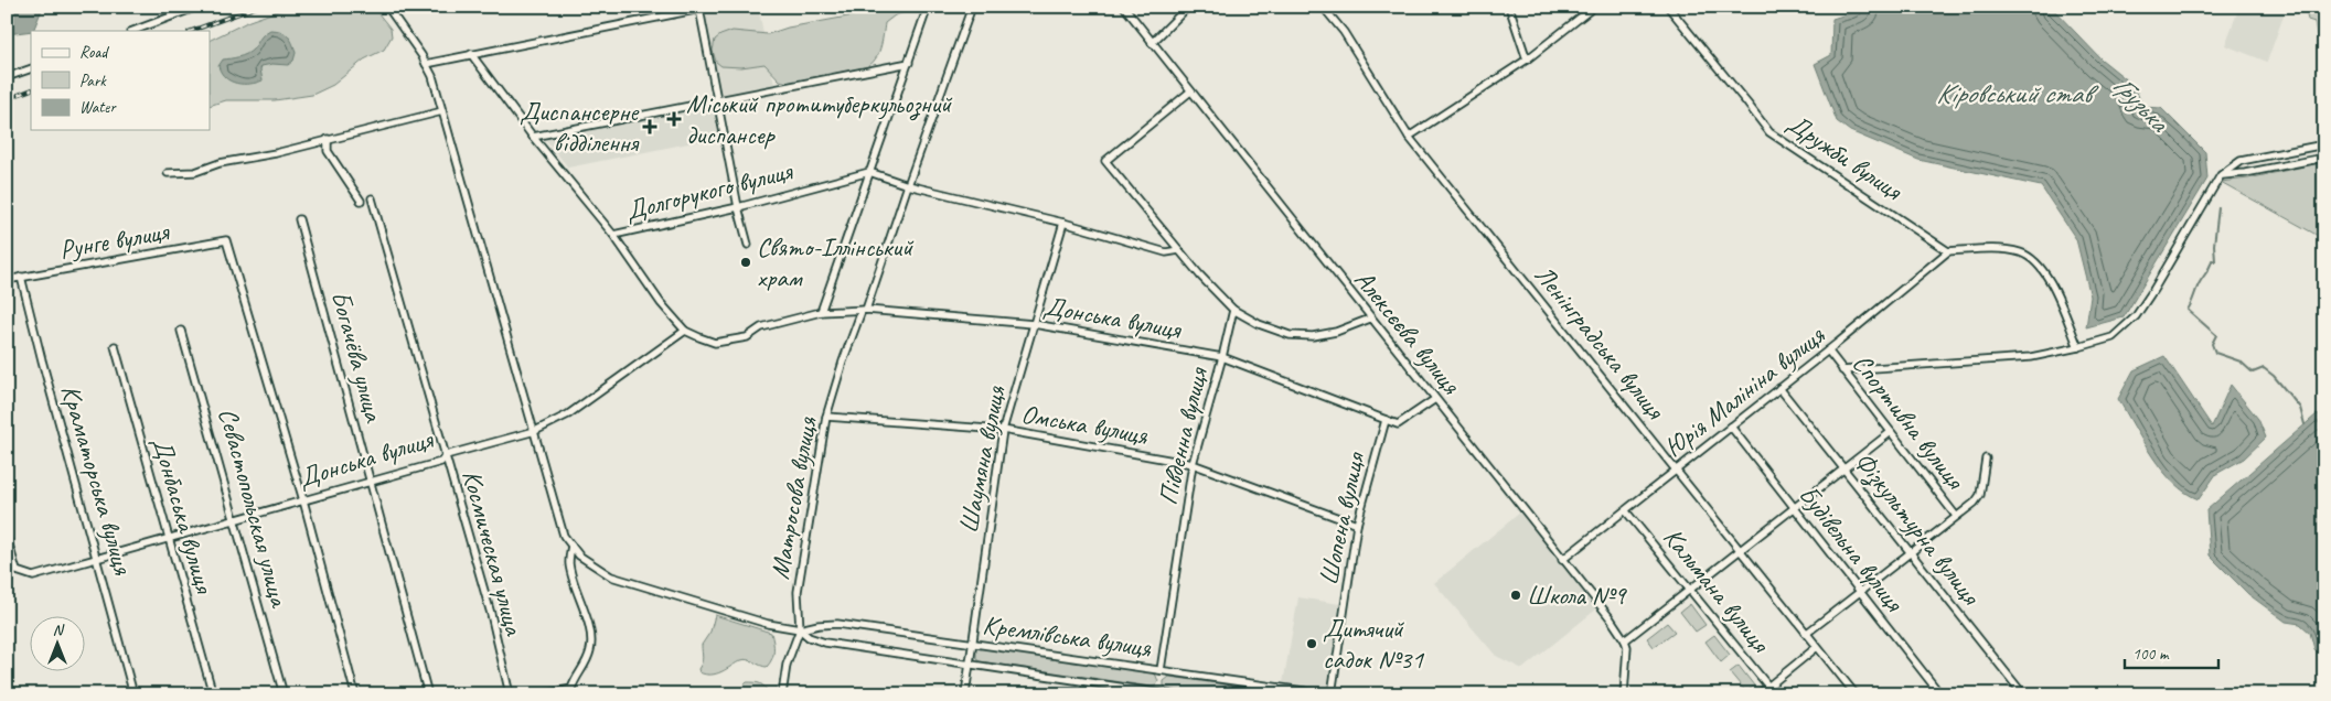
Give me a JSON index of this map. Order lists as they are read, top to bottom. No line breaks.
{"streets":{"street":["Дружби вулиця","Долгорукого вулиця","Рунге вулиця","Донська вулиця","Алексєєва вулиця","Ленінградська вулиця","Богачёва улица","Юрія Малініна вулиця","Спортивна вулиця","Омська вулиця","Південна вулиця","Шаумяна вулиця","Краматорська вулиця","Матросова вулиця","Севастопольская улица","Донбаська вулиця","Шопена вулиця","Фiзкультурна вулиця","Будівельна вулиця","Космическая улица","Кальмана вулиця","Кремлівська вулиця"]},"crossings":[["Дружби вулиця","Юрія Малініна вулиця"],["Рунге вулиця","Донська вулиця"],["Рунге вулиця","Краматорська вулиця"],["Донська вулиця","Богачёва улица"],["Донська вулиця","Південна вулиця"],["Донська вулиця","Шаумяна вулиця"],["Донська вулиця","Краматорська вулиця"],["Донська вулиця","Матросова вулиця"],["Донська вулиця","Севастопольская улица"],["Донська вулиця","Донбаська вулиця"],["Донська вулиця","Шопена вулиця"],["Донська вулиця","Космическая улица"],["Донська вулиця","Кремлівська вулиця"],["Алексєєва вулиця","Юрія Малініна вулиця"],["Ленінградська вулиця","Юрія Малініна вулиця"],["Юрія Малініна вулиця","Спортивна вулиця"],["Юрія Малініна вулиця","Фiзкультурна вулиця"],["Юрія Малініна вулиця","Будівельна вулиця"],["Юрія Малініна вулиця","Кальмана вулиця"],["Омська вулиця","Південна вулиця"],["Омська вулиця","Шаумяна вулиця"],["Омська вулиця","Матросова вулиця"],["Омська вулиця","Шопена вулиця"],["Південна вулиця","Кремлівська вулиця"],["Шаумяна вулиця","Кремлівська вулиця"],["Матросова вулиця","Кремлівська вулиця"]],"water":["Кіровський став","Грузька"],"places":{"health":["Міський протитуберкульозний диспансер","Диспансерне відділення"],"other":["Свято-Іллінський храм","Школа №9","Дитячий садок №31"]},"legend":["Road","Park","Water"],"scale_bar":"100 m","north":"top"}
